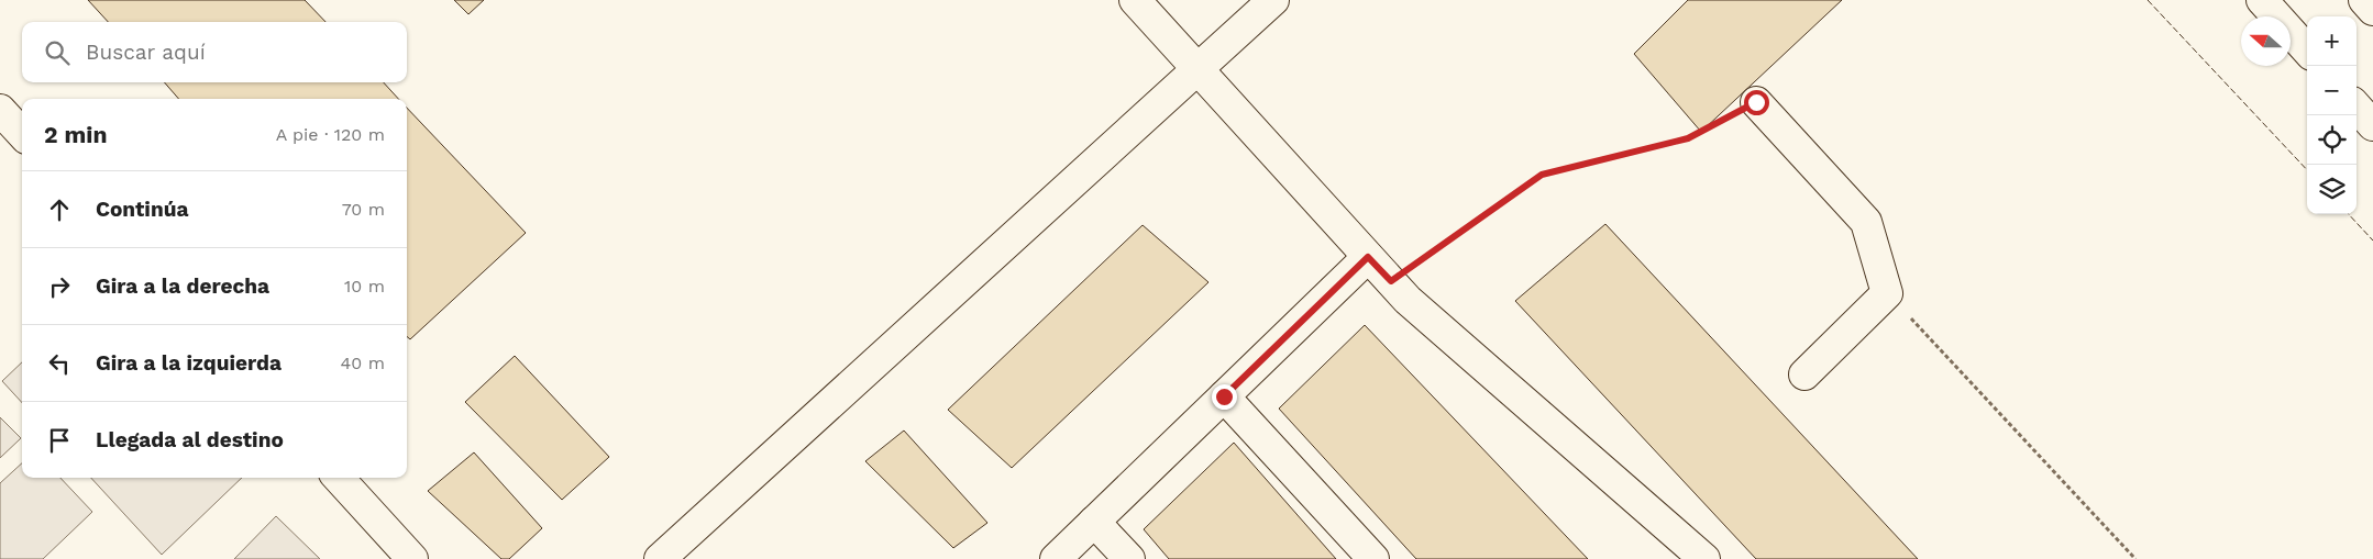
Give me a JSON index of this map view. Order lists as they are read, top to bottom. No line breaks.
{"north":"left","page":{"map_buttons":["+","−"],"search":"Buscar aquí","heading":["2 min","A pie · 120 m"],"list":[["Continúa","70 m"],["Gira a la derecha","10 m"],["Gira a la izquierda","40 m"],"Llegada al destino"]}}
